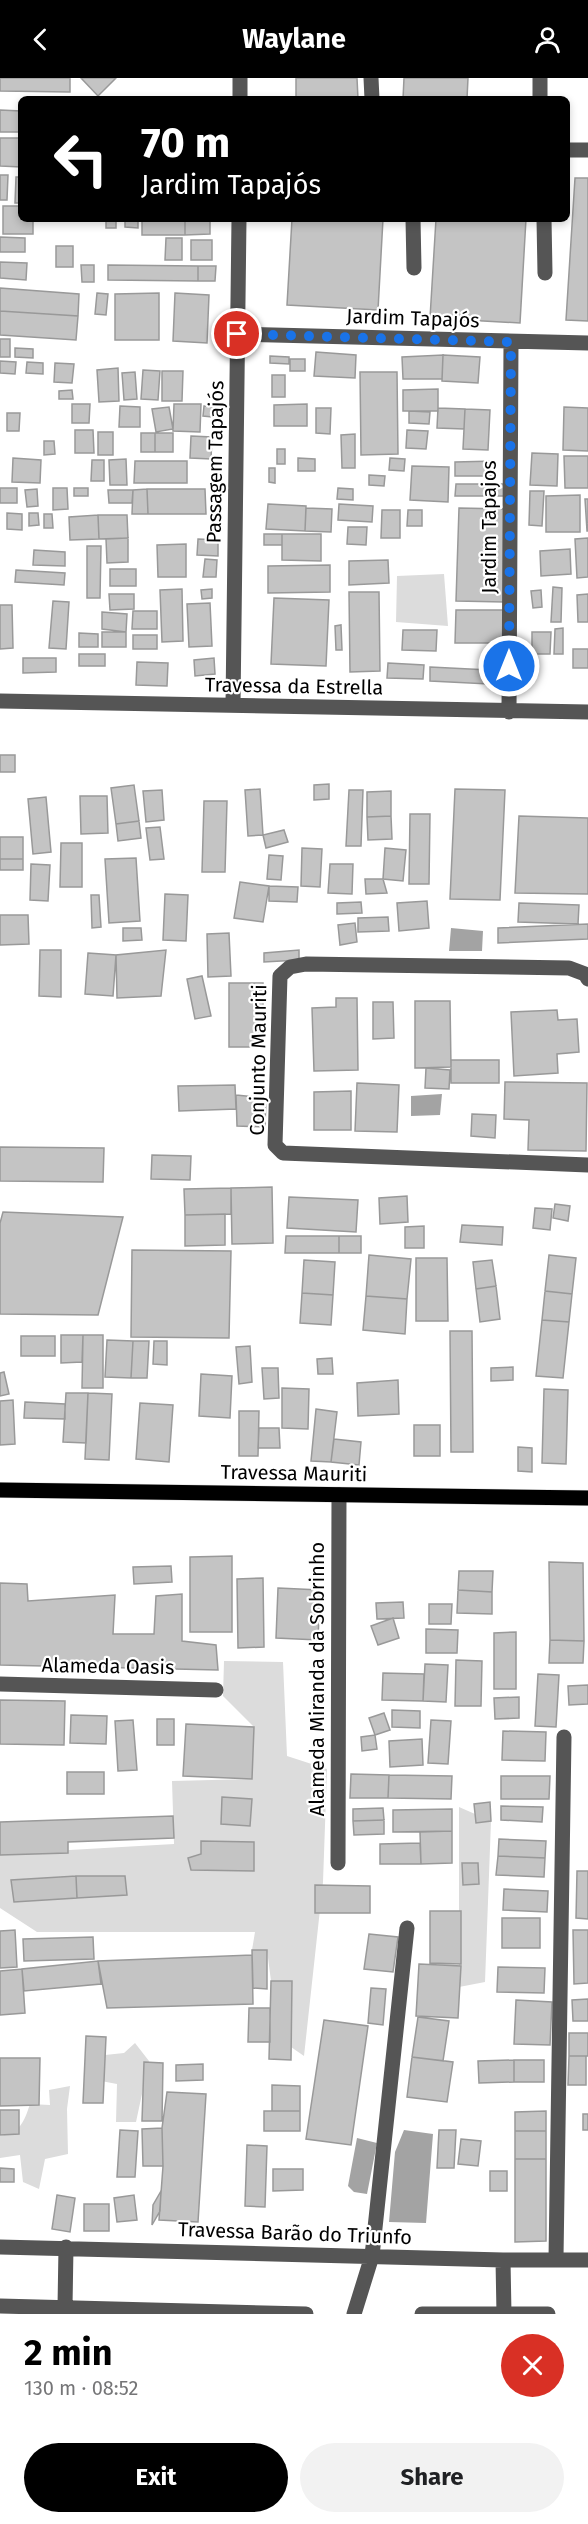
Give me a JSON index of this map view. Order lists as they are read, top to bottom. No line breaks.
{"streets":{"main road":["Travessa Mauriti"],"street":["Jardim Tapajós","Passagem Tapajós","Jardim Tapajos","Travessa da Estrella","Conjunto Mauriti","Alameda Oasis","Alameda Miranda da Sobrinho","Travessa Barão do Triunfo"]},"crossings":[["Jardim Tapajós","Passagem Tapajós"],["Jardim Tapajós","Jardim Tapajos"],["Passagem Tapajós","Travessa da Estrella"],["Jardim Tapajos","Travessa da Estrella"],["Travessa Mauriti","Alameda Miranda da Sobrinho"]],"page":{"header":"Waylane","turn":["70 m","Jardim Tapajós"],"heading":["2 min","130 m · 08:52"],"buttons":["Exit","Share"]}}
